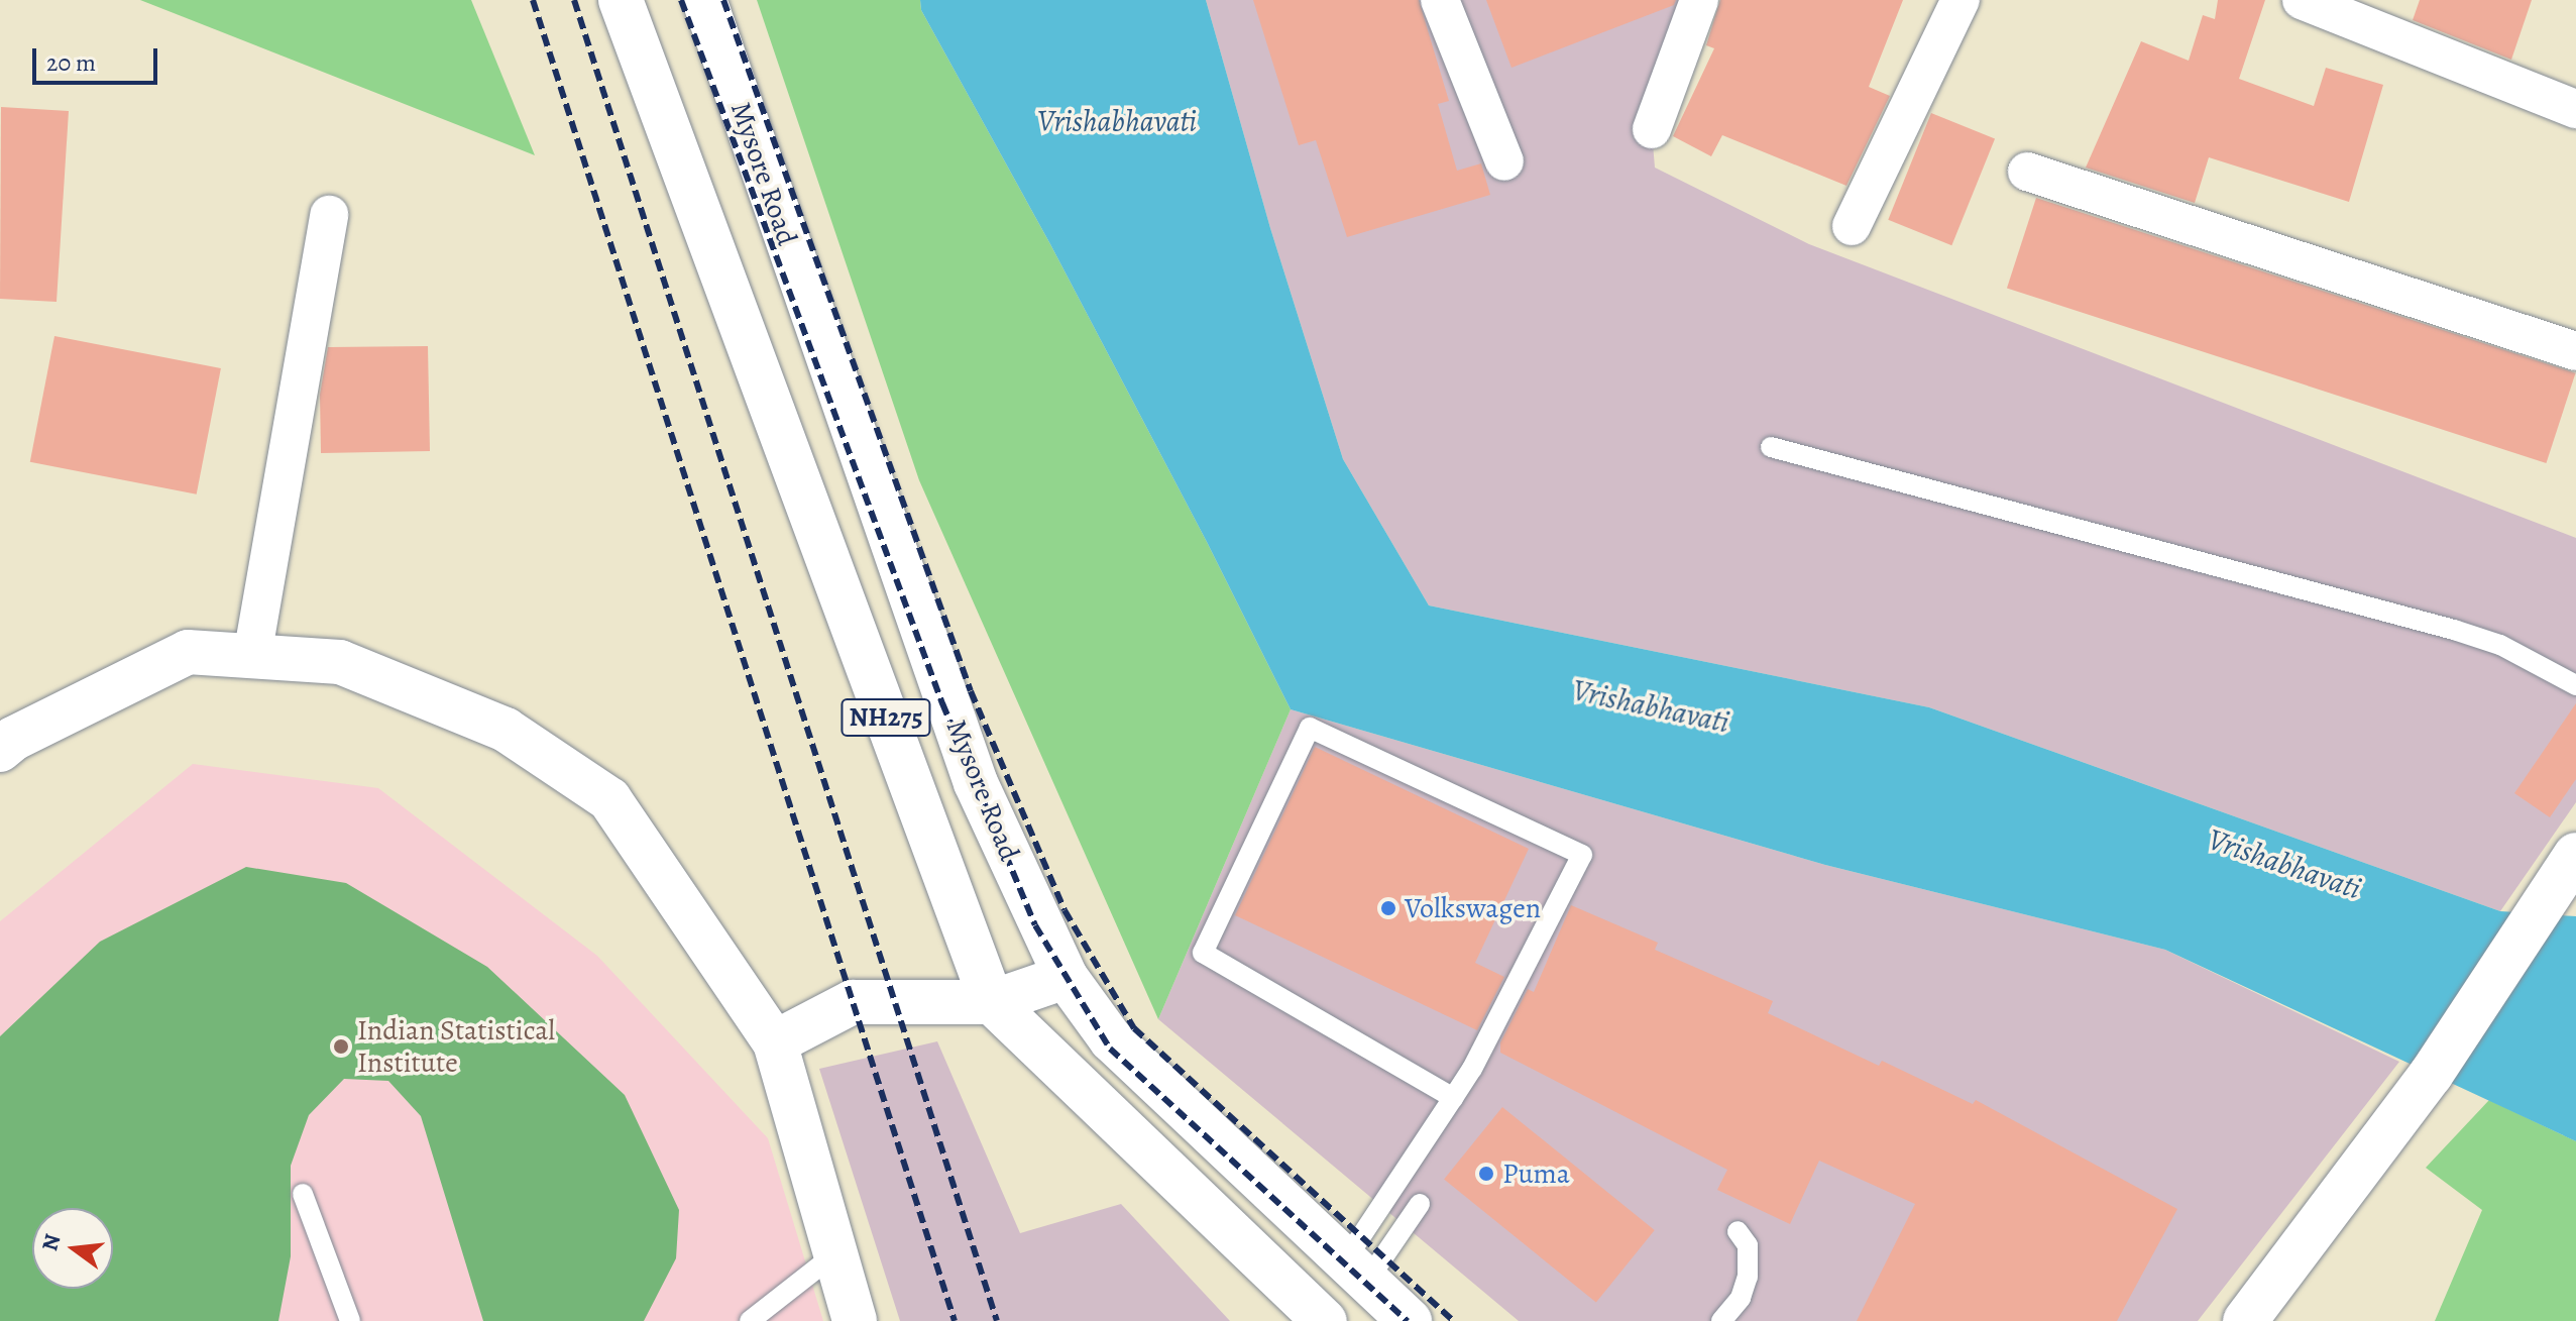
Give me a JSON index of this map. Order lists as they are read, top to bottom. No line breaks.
{"streets":{"main road":["Mysore Road","NH275"]},"water":["Vrishabhavati"],"places":["Volkswagen","Indian Statistical Institute","Puma"],"scale_bar":"20 m","north":"left"}
